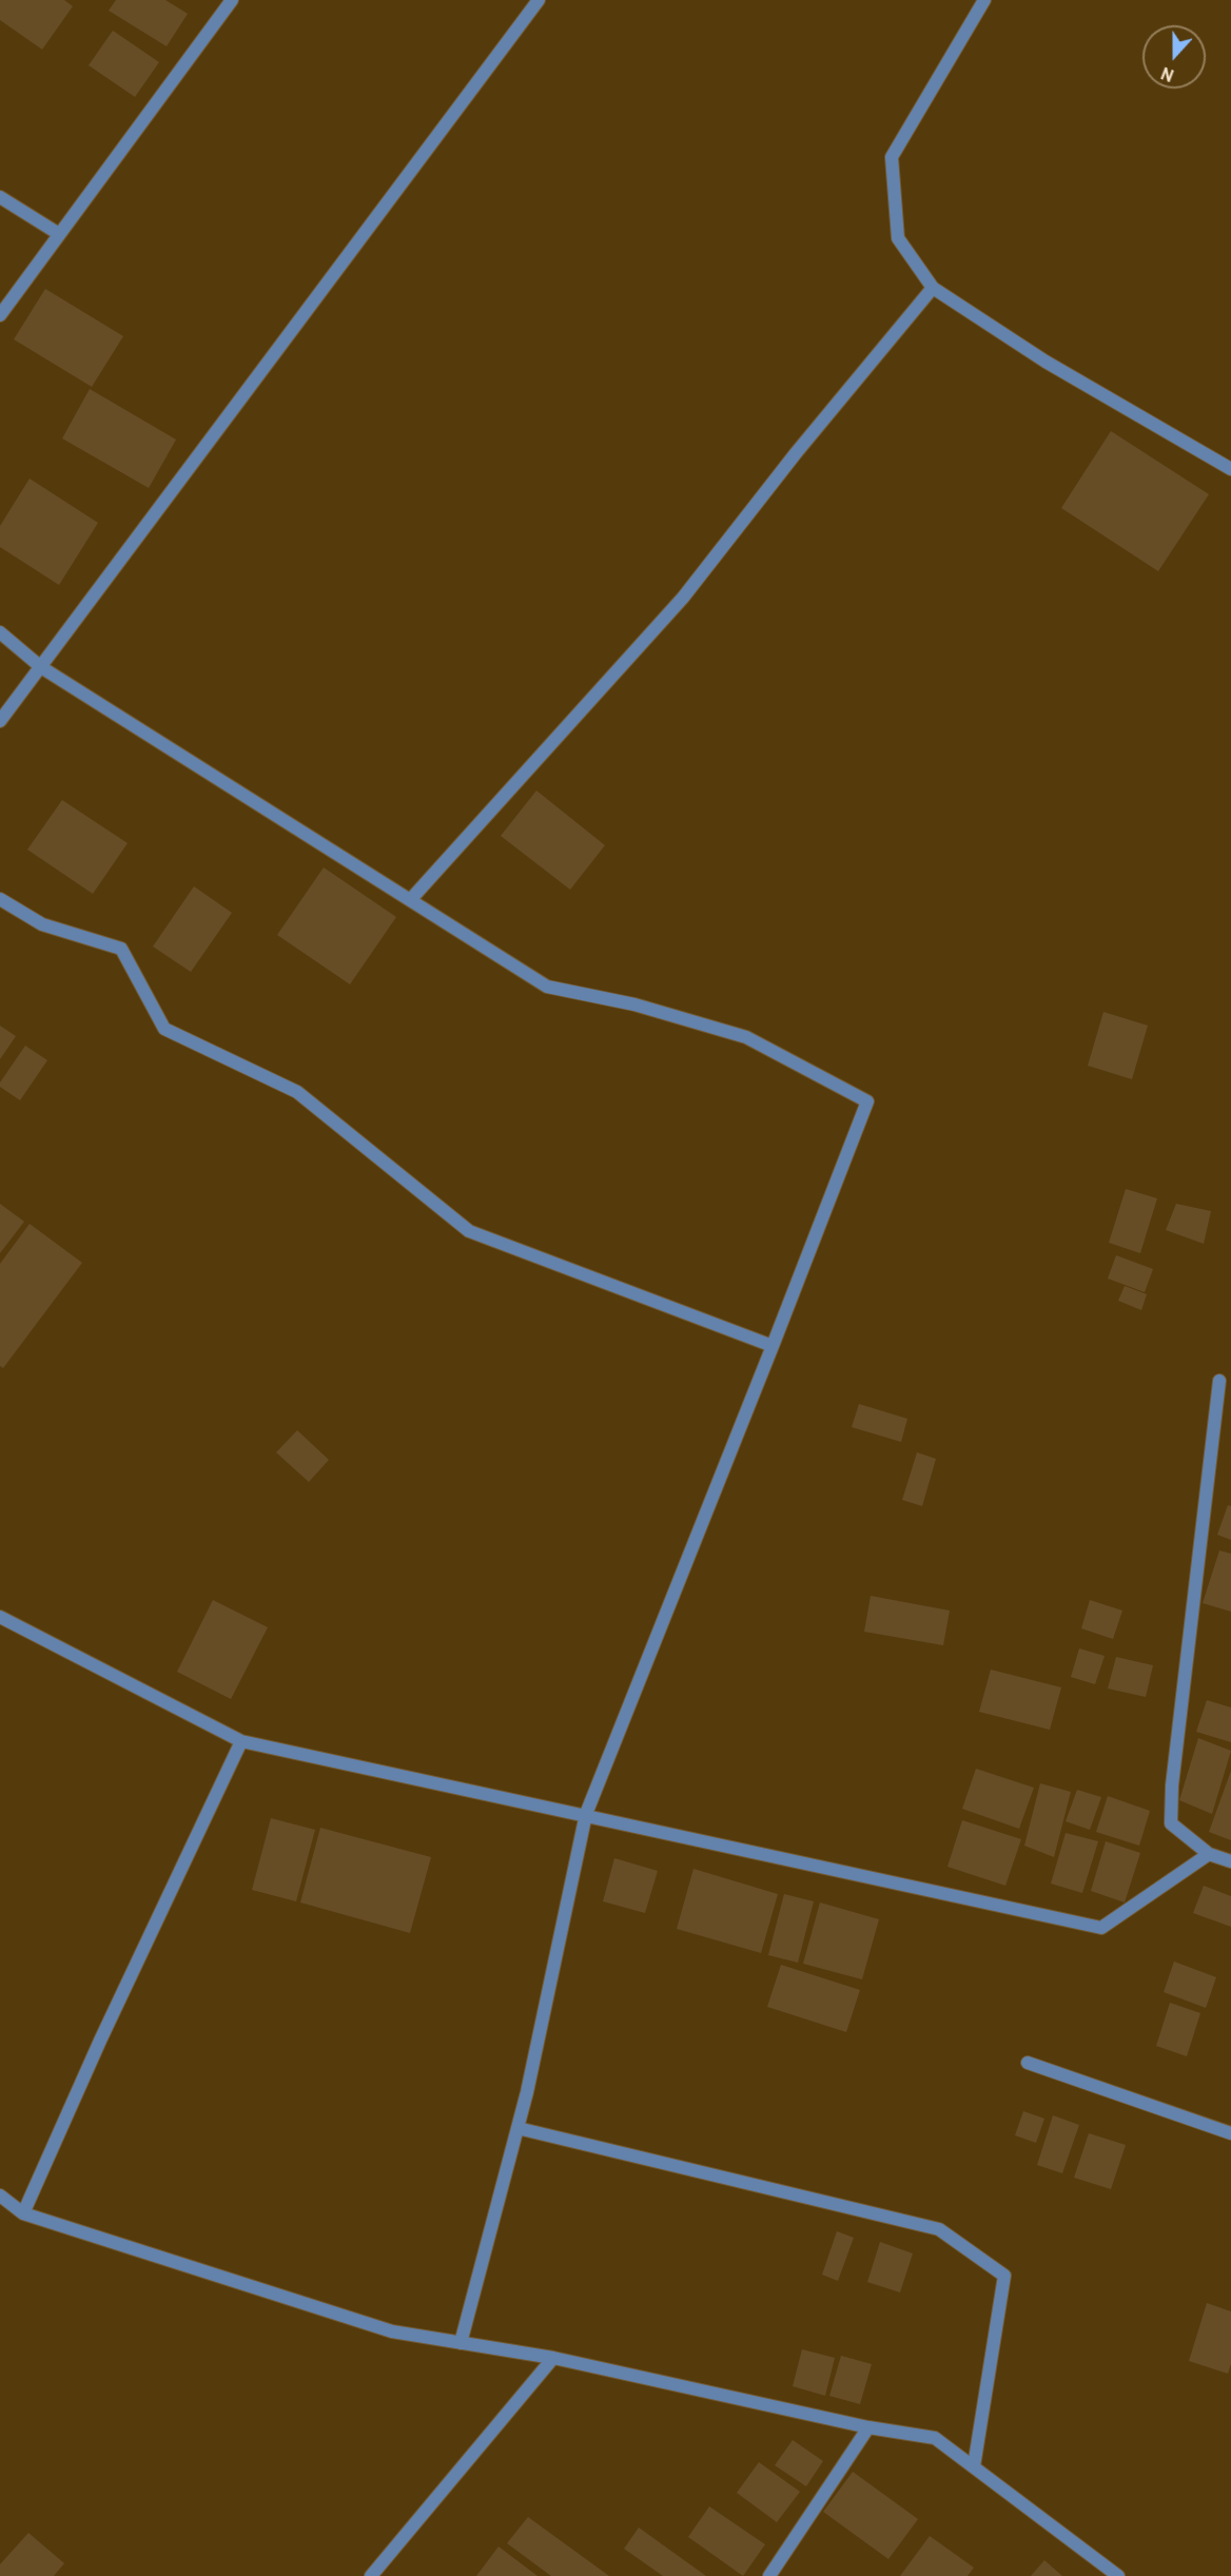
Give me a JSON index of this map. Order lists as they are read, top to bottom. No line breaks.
{"north":"bottom"}
